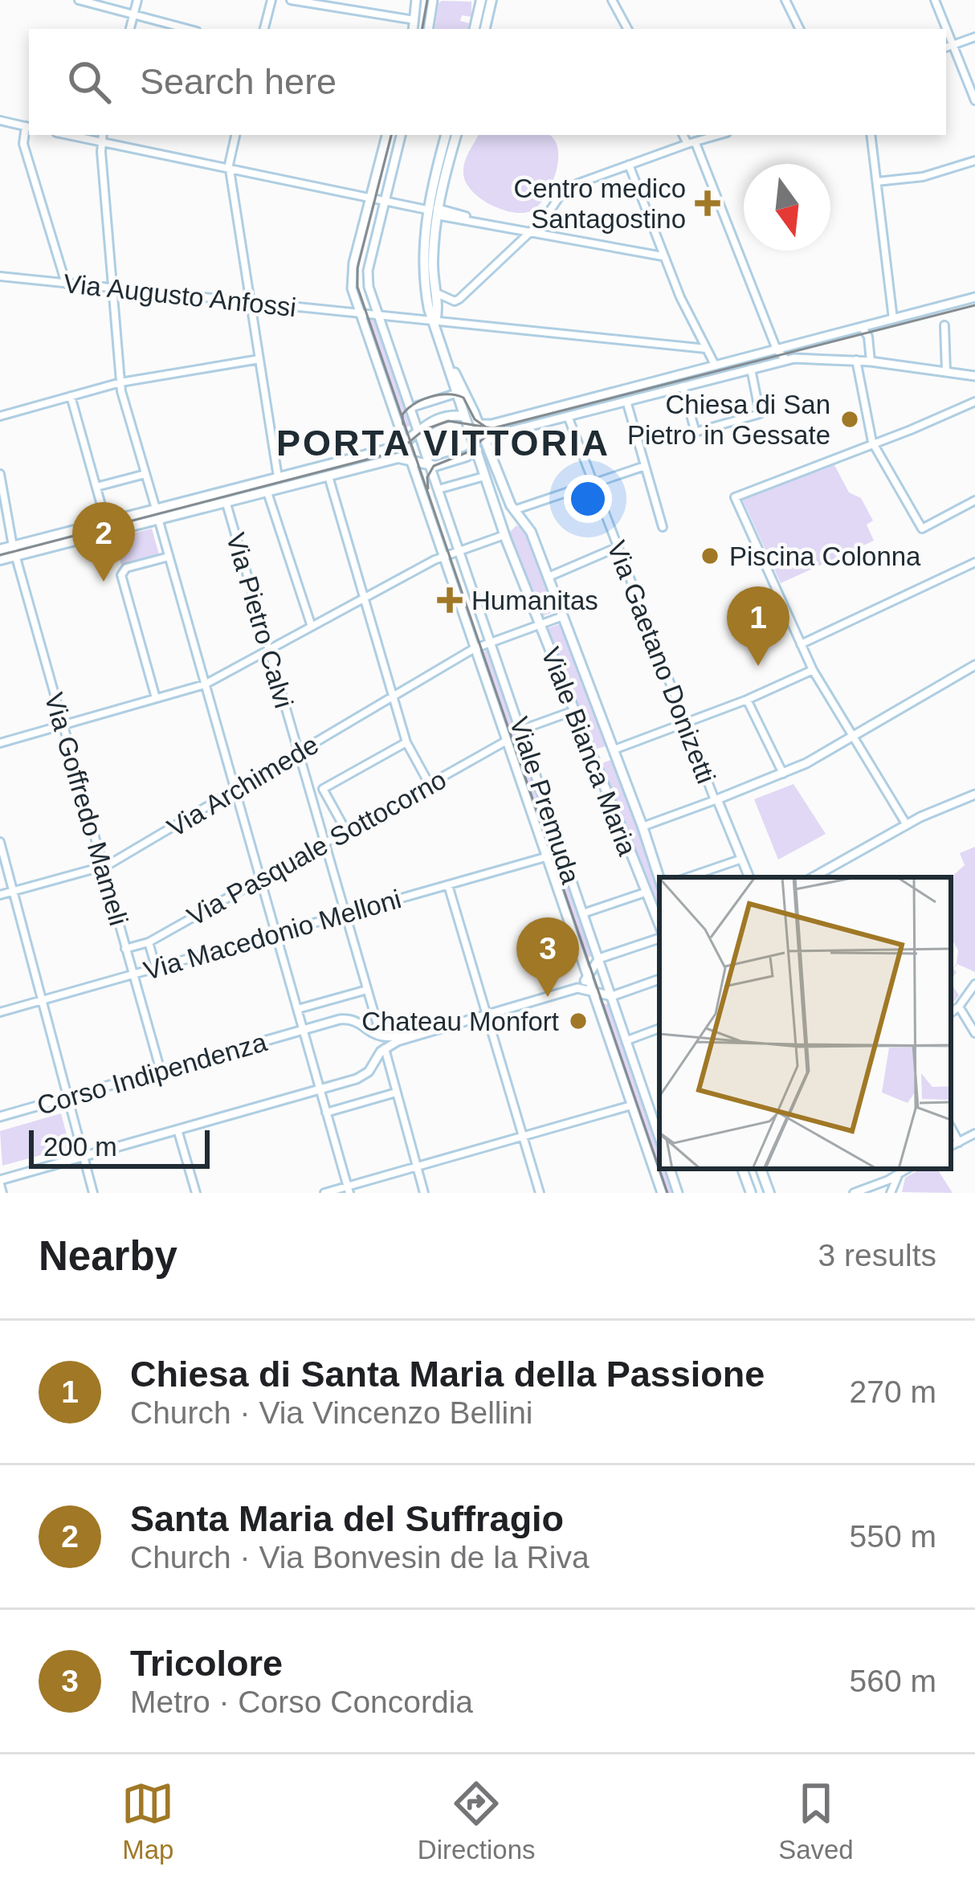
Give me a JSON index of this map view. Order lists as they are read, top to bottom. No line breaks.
{"streets":{"main road":["Viale Bianca Maria"],"street":["Via Augusto Anfossi","Via Pietro Calvi","Via Gaetano Donizetti","Via Archimede","Viale Premuda","Via Goffredo Mameli","Via Pasquale Sottocorno","Via Macedonio Melloni","Corso Indipendenza"]},"crossings":[["Via Augusto Anfossi","Viale Premuda"],["Via Pietro Calvi","Via Archimede"],["Via Pietro Calvi","Via Pasquale Sottocorno"],["Via Pietro Calvi","Via Macedonio Melloni"],["Via Archimede","Viale Premuda"],["Via Archimede","Via Goffredo Mameli"],["Viale Premuda","Via Pasquale Sottocorno"],["Viale Premuda","Via Macedonio Melloni"],["Via Goffredo Mameli","Via Pasquale Sottocorno"],["Via Goffredo Mameli","Via Macedonio Melloni"],["Via Goffredo Mameli","Corso Indipendenza"]],"districts":["PORTA VITTORIA"],"places":{"health":["Centro medico Santagostino","Humanitas"],"other":["Chiesa di San Pietro in Gessate","Piscina Colonna","Chateau Monfort"]},"scale_bar":"200 m","north":"bottom","page":{"search":"Search here","pins":["2","1","3"],"scale":"200 m","heading":["Nearby","3 results"],"list":[{"mark":"1","name":"Chiesa di Santa Maria della Passione","note":"Church · Via Vincenzo Bellini","value":"270 m"},{"mark":"2","name":"Santa Maria del Suffragio","note":"Church · Via Bonvesin de la Riva","value":"550 m"},{"mark":"3","name":"Tricolore","note":"Metro · Corso Concordia","value":"560 m"}],"nav":["Map","Directions","Saved"]}}
